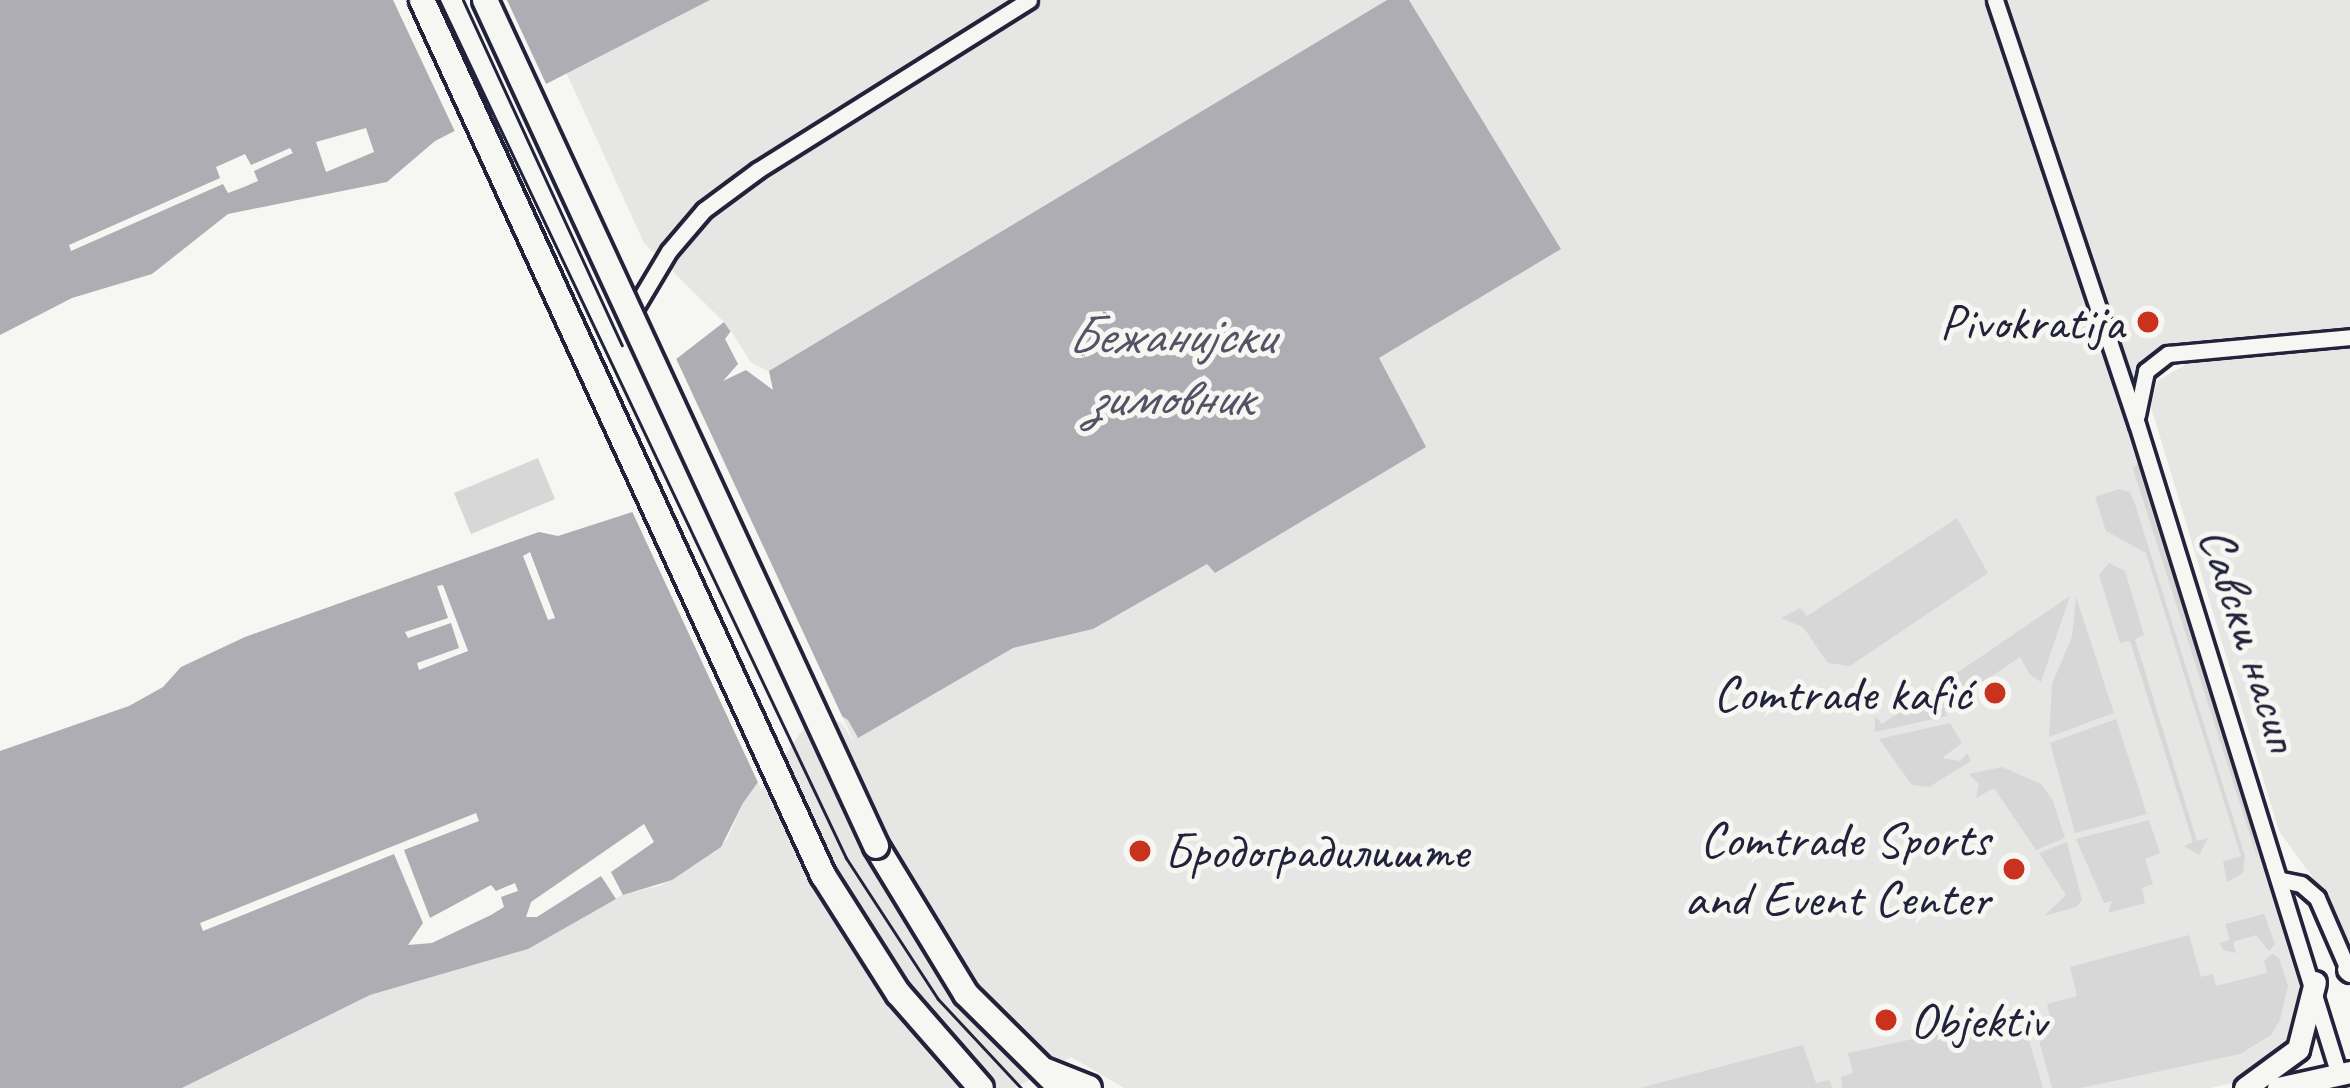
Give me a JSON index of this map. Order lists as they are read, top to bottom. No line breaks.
{"streets":{"street":["Савски насип"]},"water":["Бежанијски зимовник"],"places":["Pivokratija","Comtrade kafić","Бродоградилиште","Comtrade Sports and Event Center","Objektiv"]}
